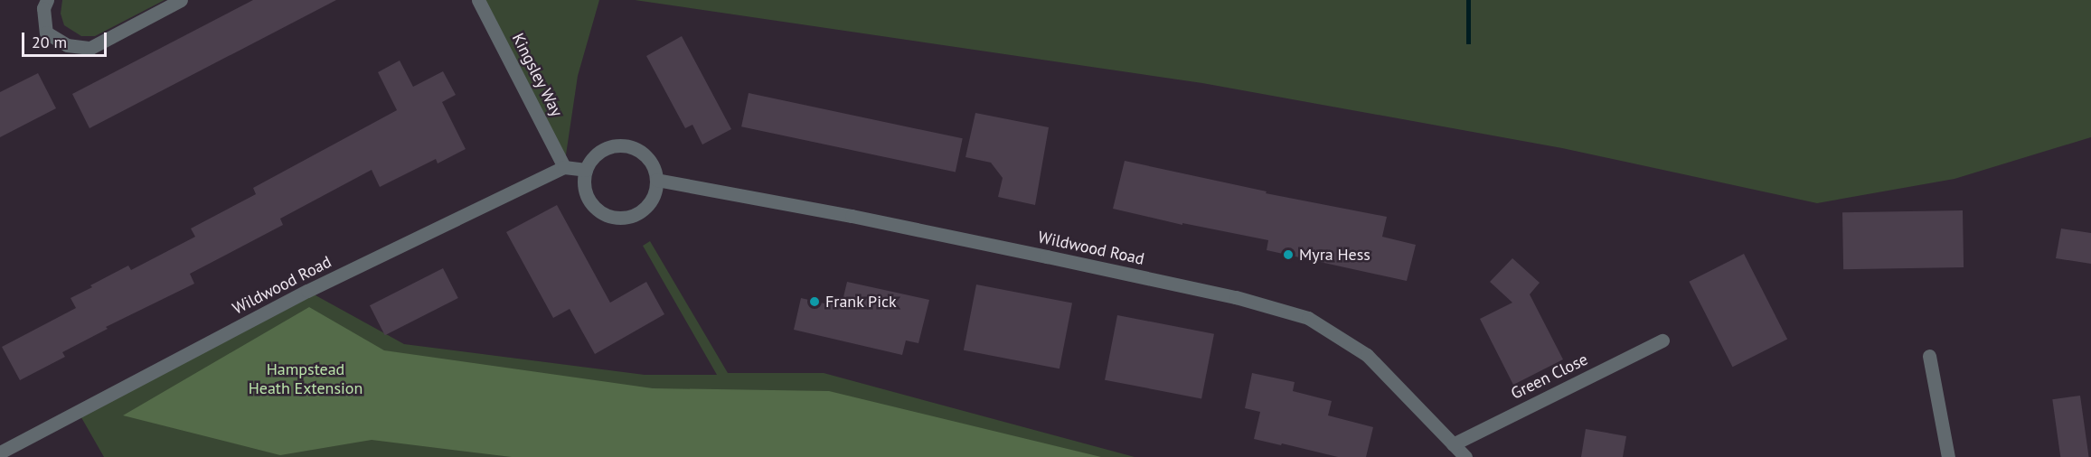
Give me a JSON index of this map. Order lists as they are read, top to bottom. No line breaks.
{"streets":{"street":["Kingsley Way","Wildwood Road","Green Close"]},"crossings":[["Kingsley Way","Wildwood Road"],["Wildwood Road","Green Close"]],"parks":["Hampstead Heath Extension"],"places":["Myra Hess","Frank Pick"],"scale_bar":"20 m"}
